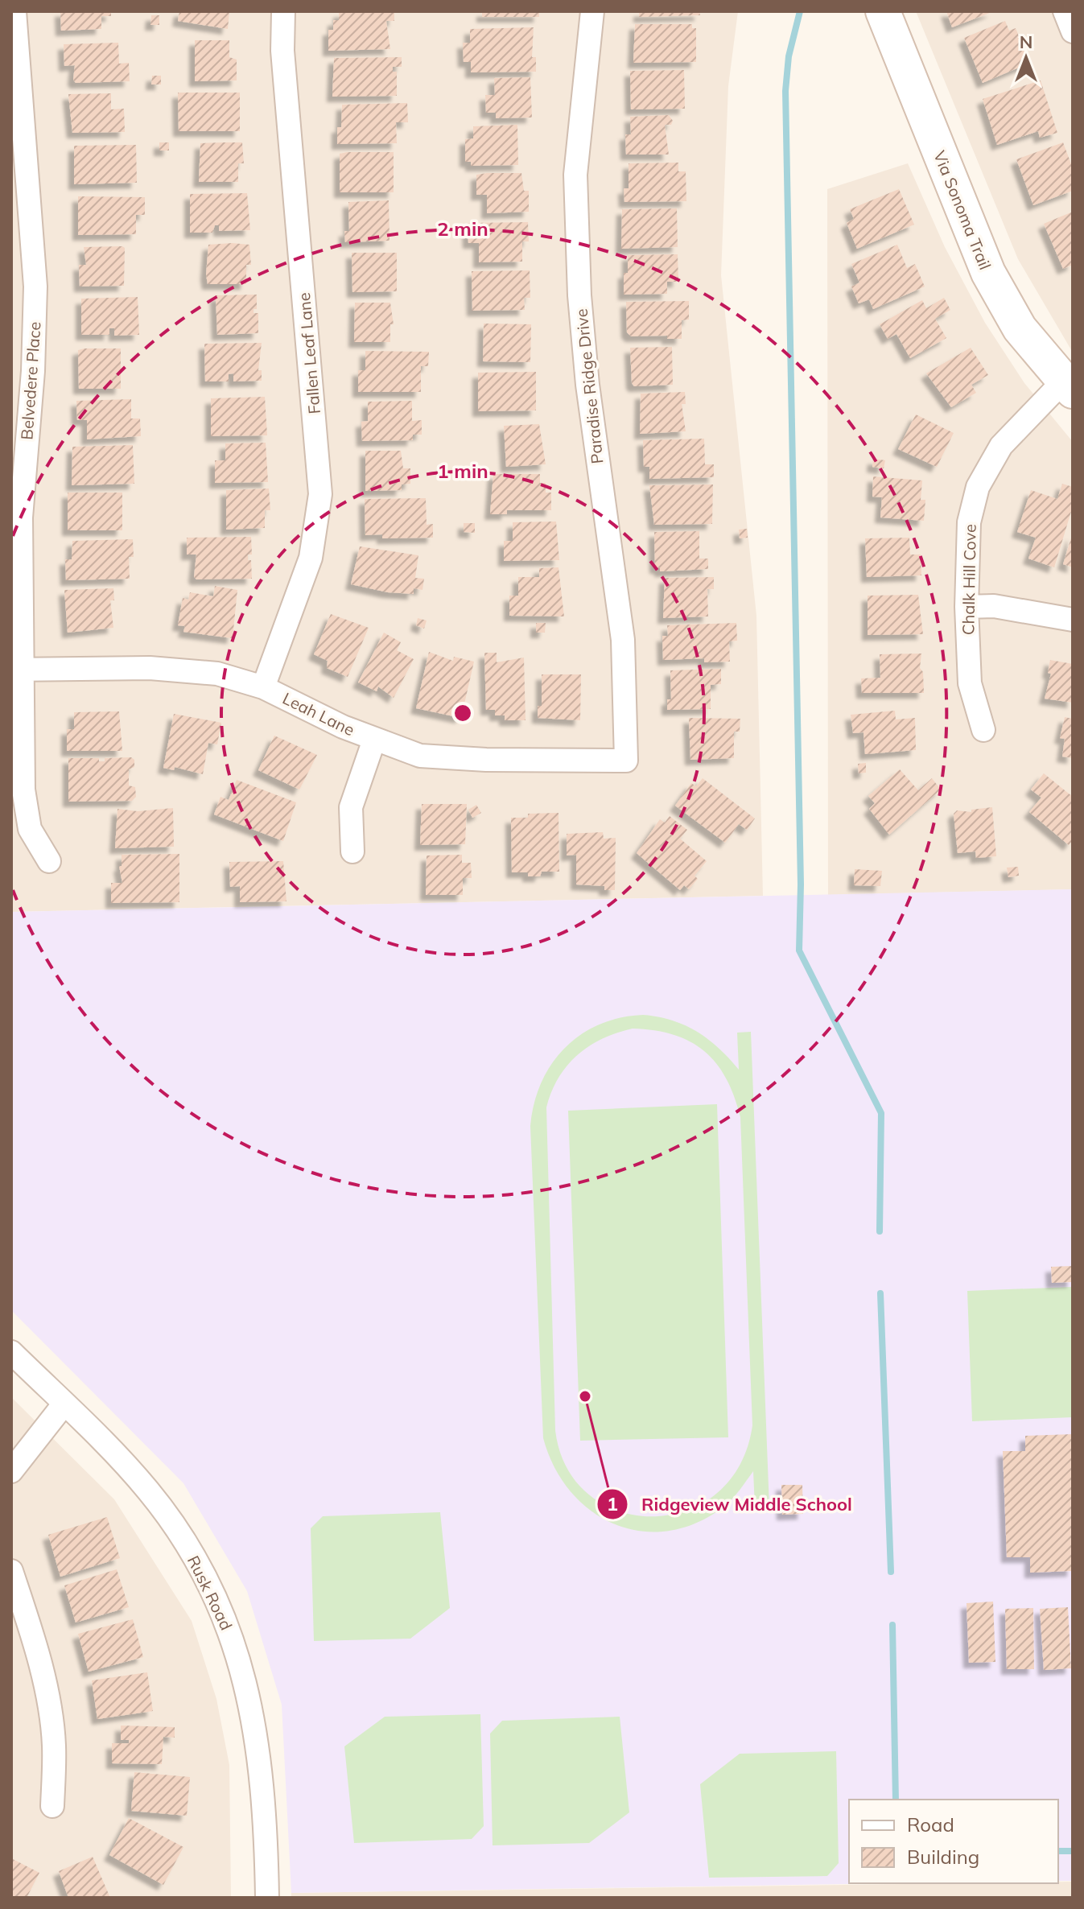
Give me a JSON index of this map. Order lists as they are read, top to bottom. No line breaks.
{"streets":{"street":["Via Sonoma Trail","Fallen Leaf Lane","Belvedere Place","Paradise Ridge Drive","Chalk Hill Cove","Leah Lane","Rusk Road"]},"crossings":[["Via Sonoma Trail","Chalk Hill Cove"],["Fallen Leaf Lane","Leah Lane"],["Belvedere Place","Leah Lane"],["Paradise Ridge Drive","Leah Lane"]],"places":["Ridgeview Middle School"],"legend":["Road","Building"],"north":"top","rings":["2 min","1 min"]}
